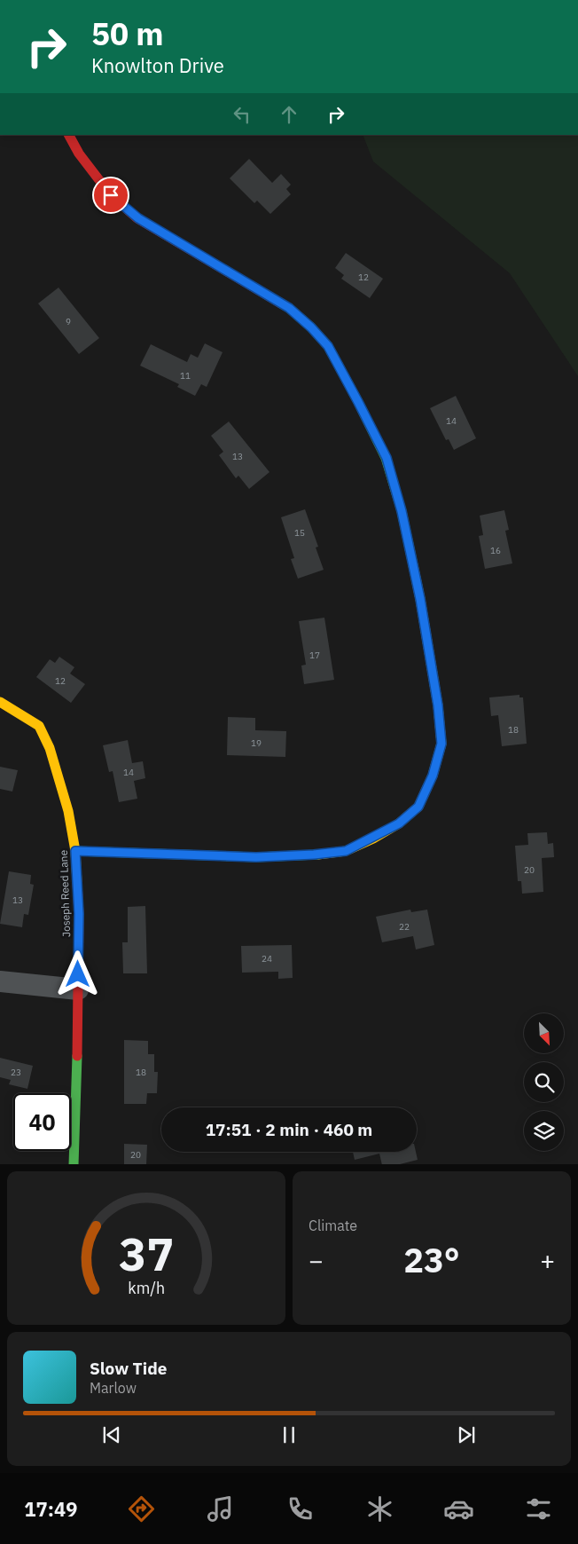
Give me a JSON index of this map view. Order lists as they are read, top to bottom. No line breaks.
{"streets":{"street":["Joseph Reed Lane"]},"house_numbers":["12","9","11","14","13","15","16","17","12","18","19","14","20","13","22","24","23","18","20"],"north":"bottom right","page":{"turn":["50 m","Knowlton Drive"],"limit":"40","trip":"17:51 · 2 min · 460 m","tile":"Climate","heat":["−","23°","+"],"song":["Slow Tide","Marlow"],"tabs":"17:49","gauge":["37","km/h"]}}
